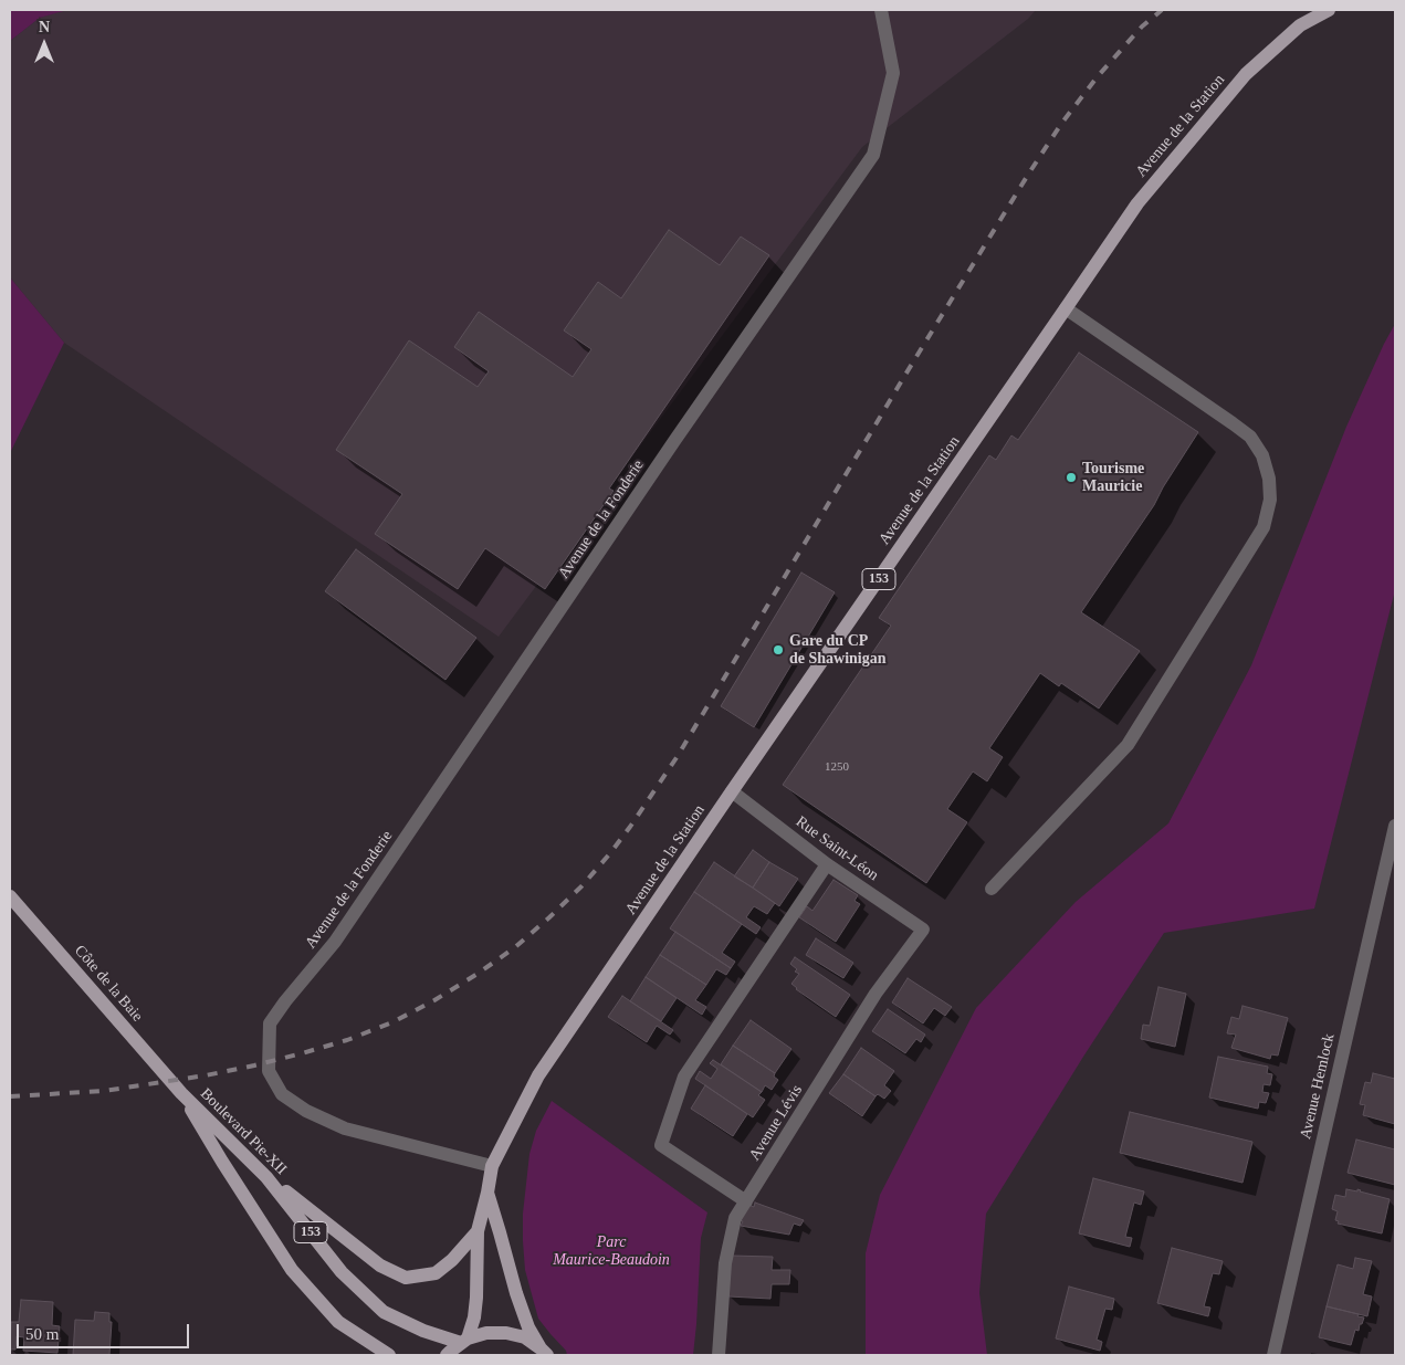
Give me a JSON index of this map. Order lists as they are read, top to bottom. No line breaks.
{"streets":{"main road":["Avenue de la Station","153","Côte de la Baie","Boulevard Pie-XII"],"street":["Avenue de la Fonderie","Rue Saint-Léon","Avenue Hemlock","Avenue Lévis"]},"crossings":[["Avenue de la Station","Avenue de la Fonderie"],["Avenue de la Station","153"],["Avenue de la Station","Rue Saint-Léon"],["Avenue de la Station","Boulevard Pie-XII"],["153","Boulevard Pie-XII"],["Rue Saint-Léon","Avenue Lévis"],["Côte de la Baie","Boulevard Pie-XII"]],"parks":["Parc Maurice-Beaudoin"],"places":["Tourisme Mauricie","Gare du CP de Shawinigan"],"house_numbers":["1250"],"scale_bar":"50 m","north":"top"}
